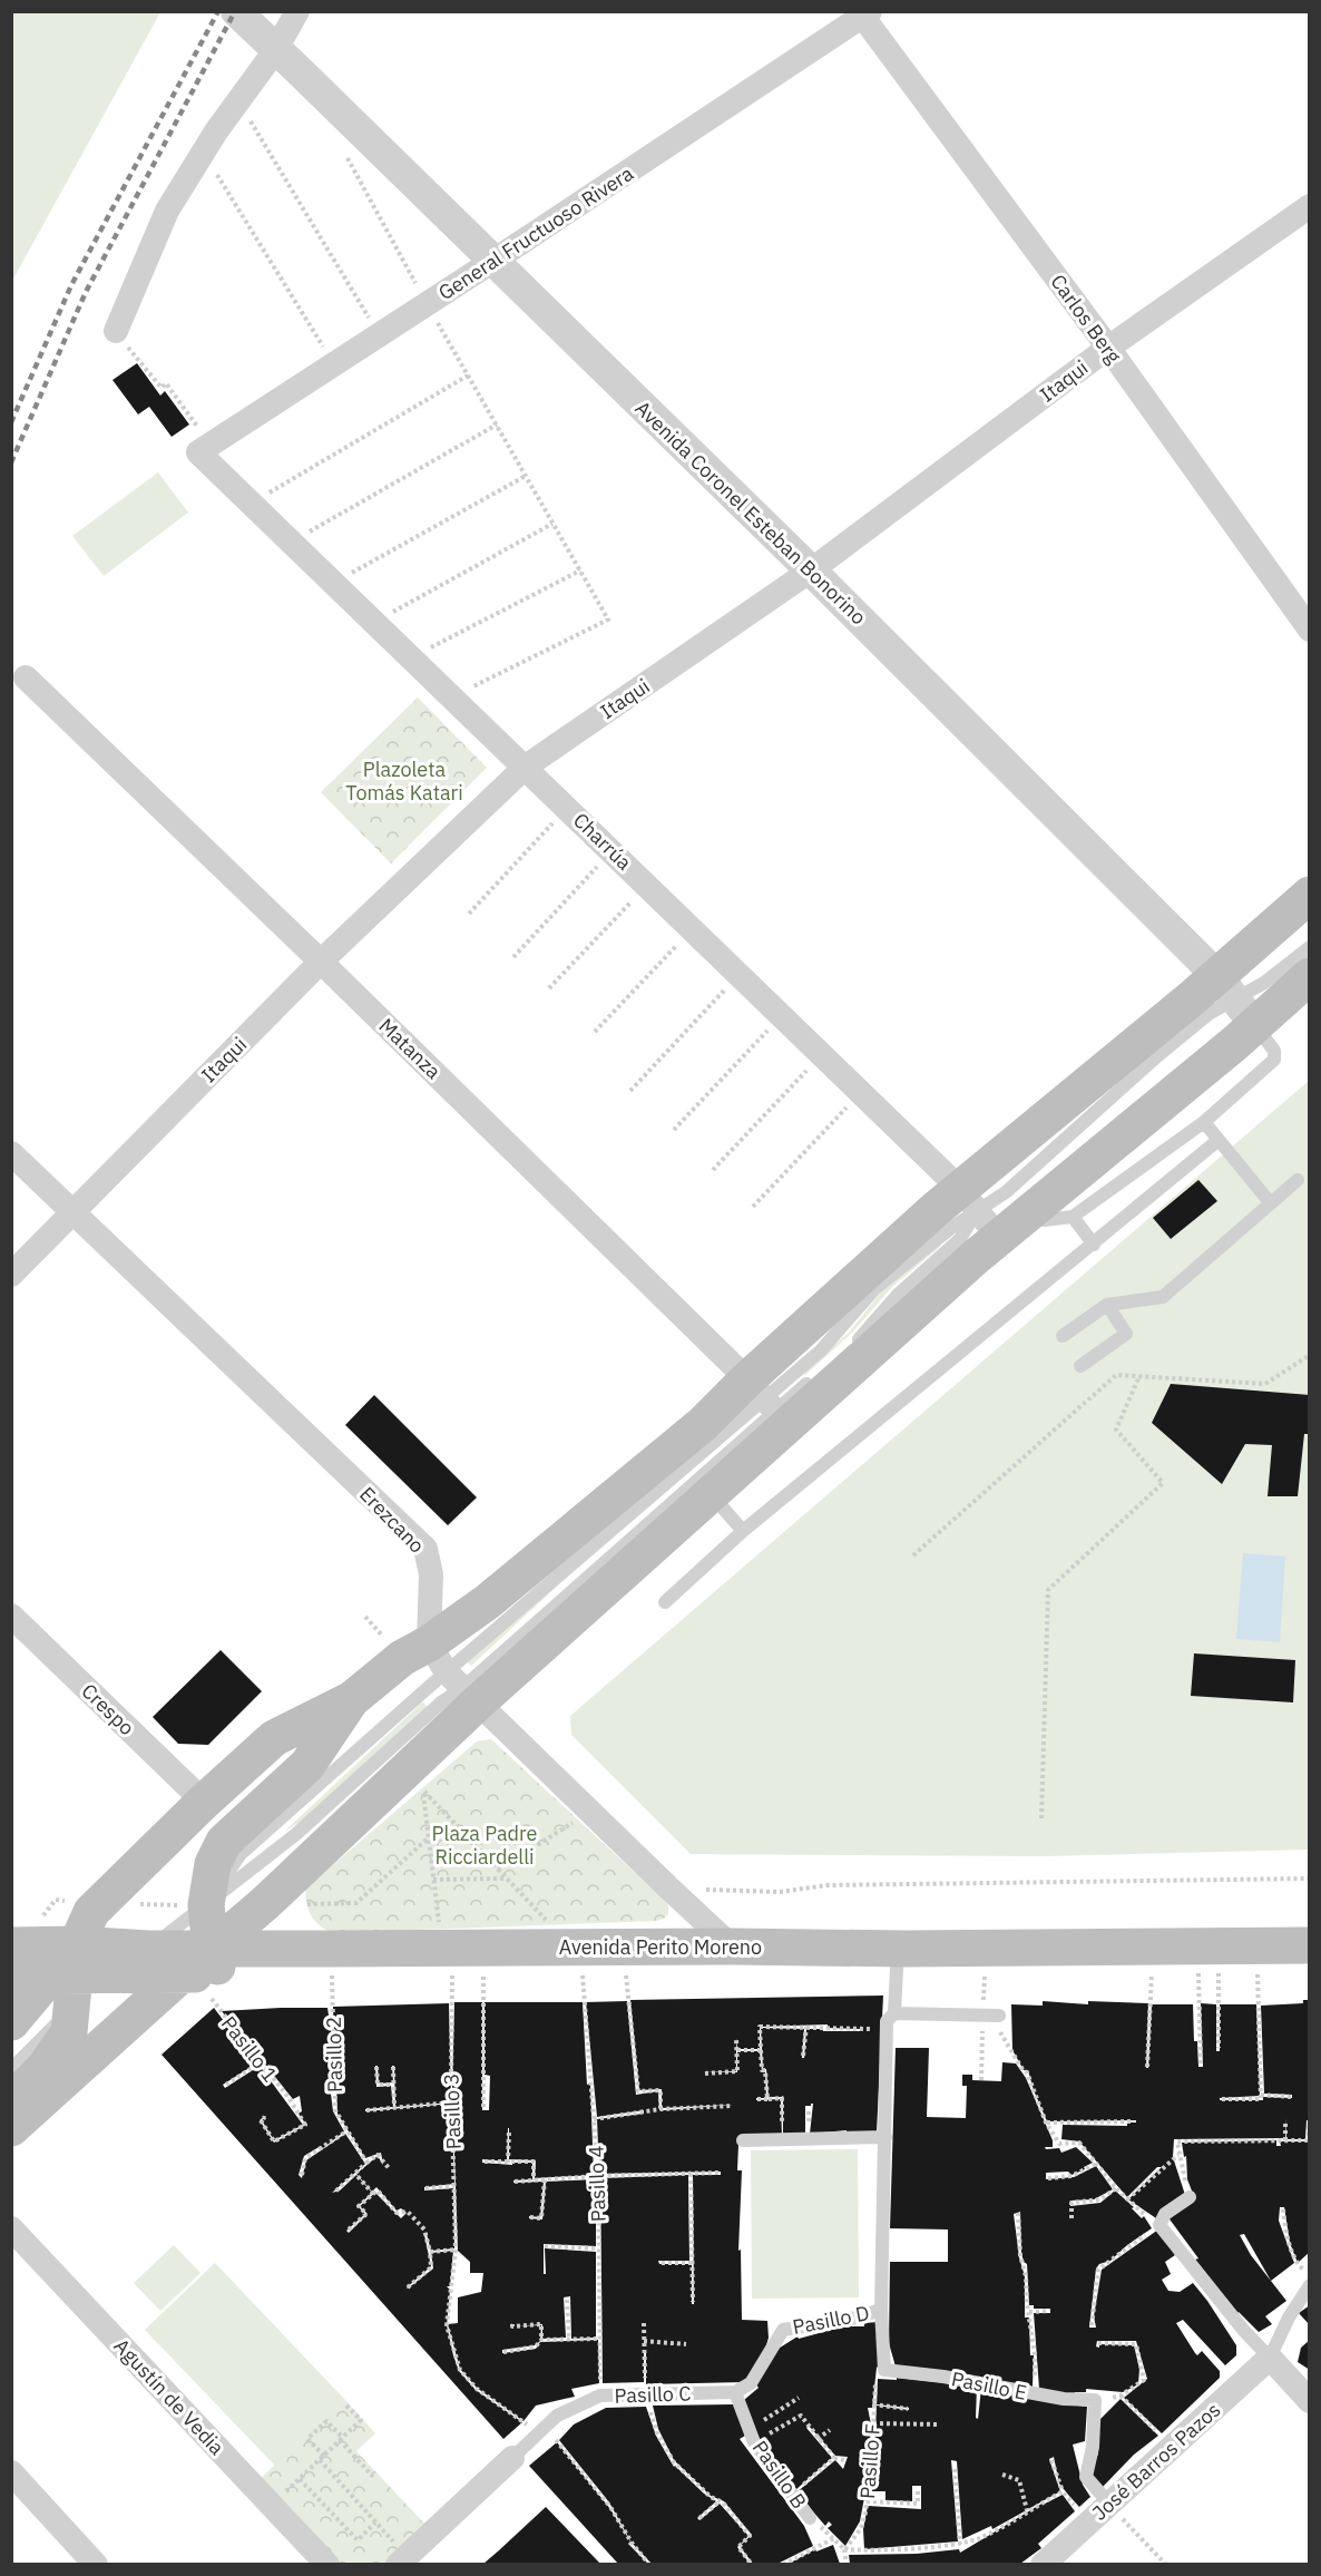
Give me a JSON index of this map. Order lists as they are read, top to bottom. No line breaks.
{"streets":{"main road":["Avenida Perito Moreno"],"street":["General Fructuoso Rivera","Carlos Berg","Itaqui","Avenida Coronel Esteban Bonorino","Charrúa","Matanza","Erezcano","Crespo","Agustín de Vedia","José Barros Pazos"],"lane":["Pasillo D","Pasillo E","Pasillo C","Pasillo B"],"path":["Pasillo 1","Pasillo 2","Pasillo 3","Pasillo 4","Pasillo F"]},"crossings":[["General Fructuoso Rivera","Carlos Berg"],["General Fructuoso Rivera","Avenida Coronel Esteban Bonorino"],["General Fructuoso Rivera","Charrúa"],["Carlos Berg","Itaqui"],["Itaqui","Avenida Coronel Esteban Bonorino"],["Itaqui","Charrúa"],["Itaqui","Matanza"],["Itaqui","Erezcano"],["Avenida Perito Moreno","Pasillo 1"],["Avenida Perito Moreno","Pasillo 2"],["Avenida Perito Moreno","Pasillo 3"],["Avenida Perito Moreno","Pasillo 4"],["Pasillo 3","Pasillo C"],["Pasillo 4","Pasillo C"],["Pasillo D","Pasillo C"],["Pasillo D","Pasillo B"],["Pasillo E","Pasillo F"],["Pasillo C","Pasillo B"]],"parks":["Plazoleta Tomás Katari","Plaza Padre Ricciardelli"]}
